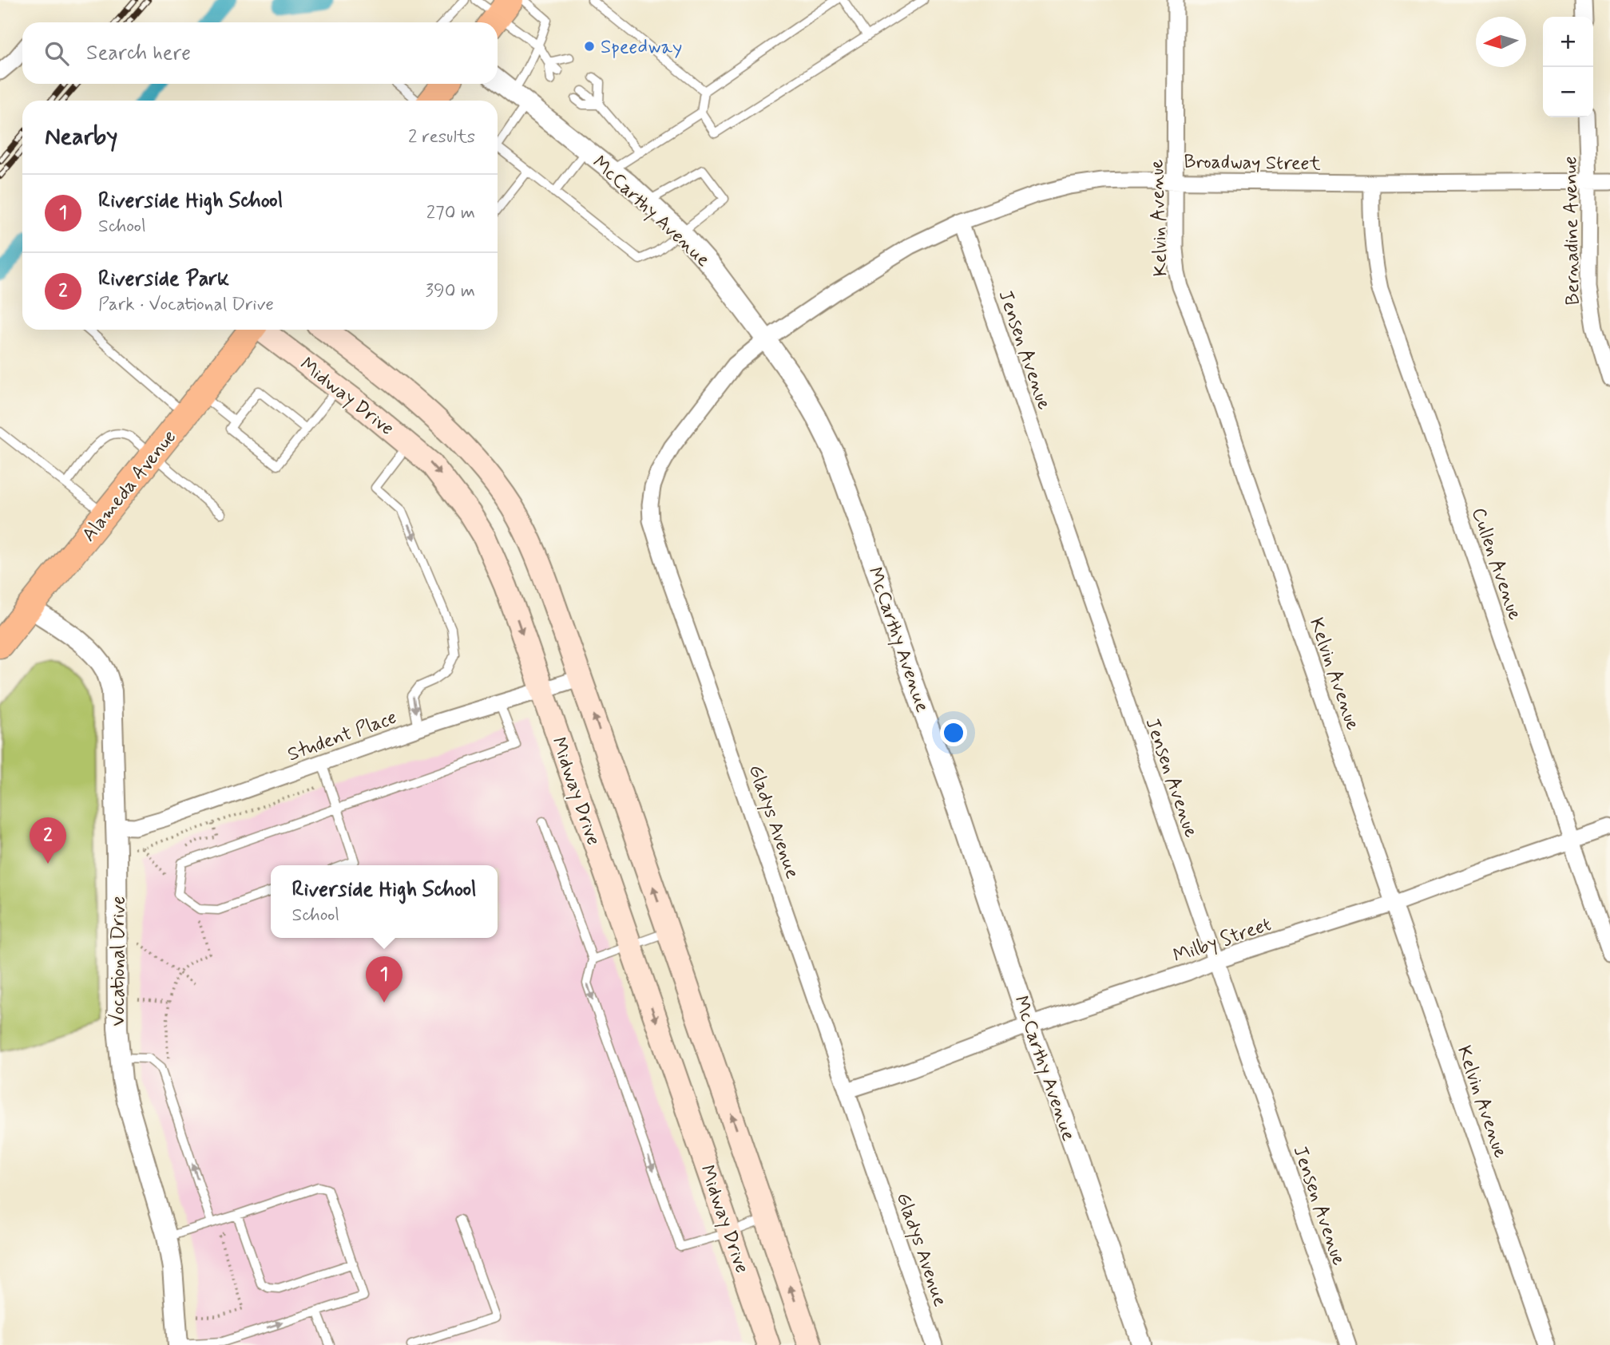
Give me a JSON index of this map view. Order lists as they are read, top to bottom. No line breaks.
{"streets":{"main road":["Midway Drive","Alameda Avenue"],"street":["Broadway Street","McCarthy Avenue","Kelvin Avenue","Bernadine Avenue","Jensen Avenue","Cullen Avenue","Student Place","Gladys Avenue","Milby Street","Vocational Drive"]},"crossings":[["Broadway Street","McCarthy Avenue"],["Broadway Street","Kelvin Avenue"],["Broadway Street","Bernadine Avenue"],["Broadway Street","Jensen Avenue"],["Broadway Street","Cullen Avenue"],["Broadway Street","Gladys Avenue"],["McCarthy Avenue","Gladys Avenue"],["McCarthy Avenue","Milby Street"],["Kelvin Avenue","Milby Street"],["Jensen Avenue","Milby Street"],["Midway Drive","Student Place"],["Alameda Avenue","Vocational Drive"],["Cullen Avenue","Milby Street"],["Student Place","Vocational Drive"],["Gladys Avenue","Milby Street"]],"places":["Speedway"],"north":"left","page":{"map_buttons":["+","−"],"search":"Search here","heading":["Nearby","2 results"],"list":[{"mark":"1","name":"Riverside High School","note":"School","value":"270 m"},{"mark":"2","name":"Riverside Park","note":"Park · Vocational Drive","value":"390 m"}],"pins":["2","1"],"popup":["Riverside High School","School"]}}
